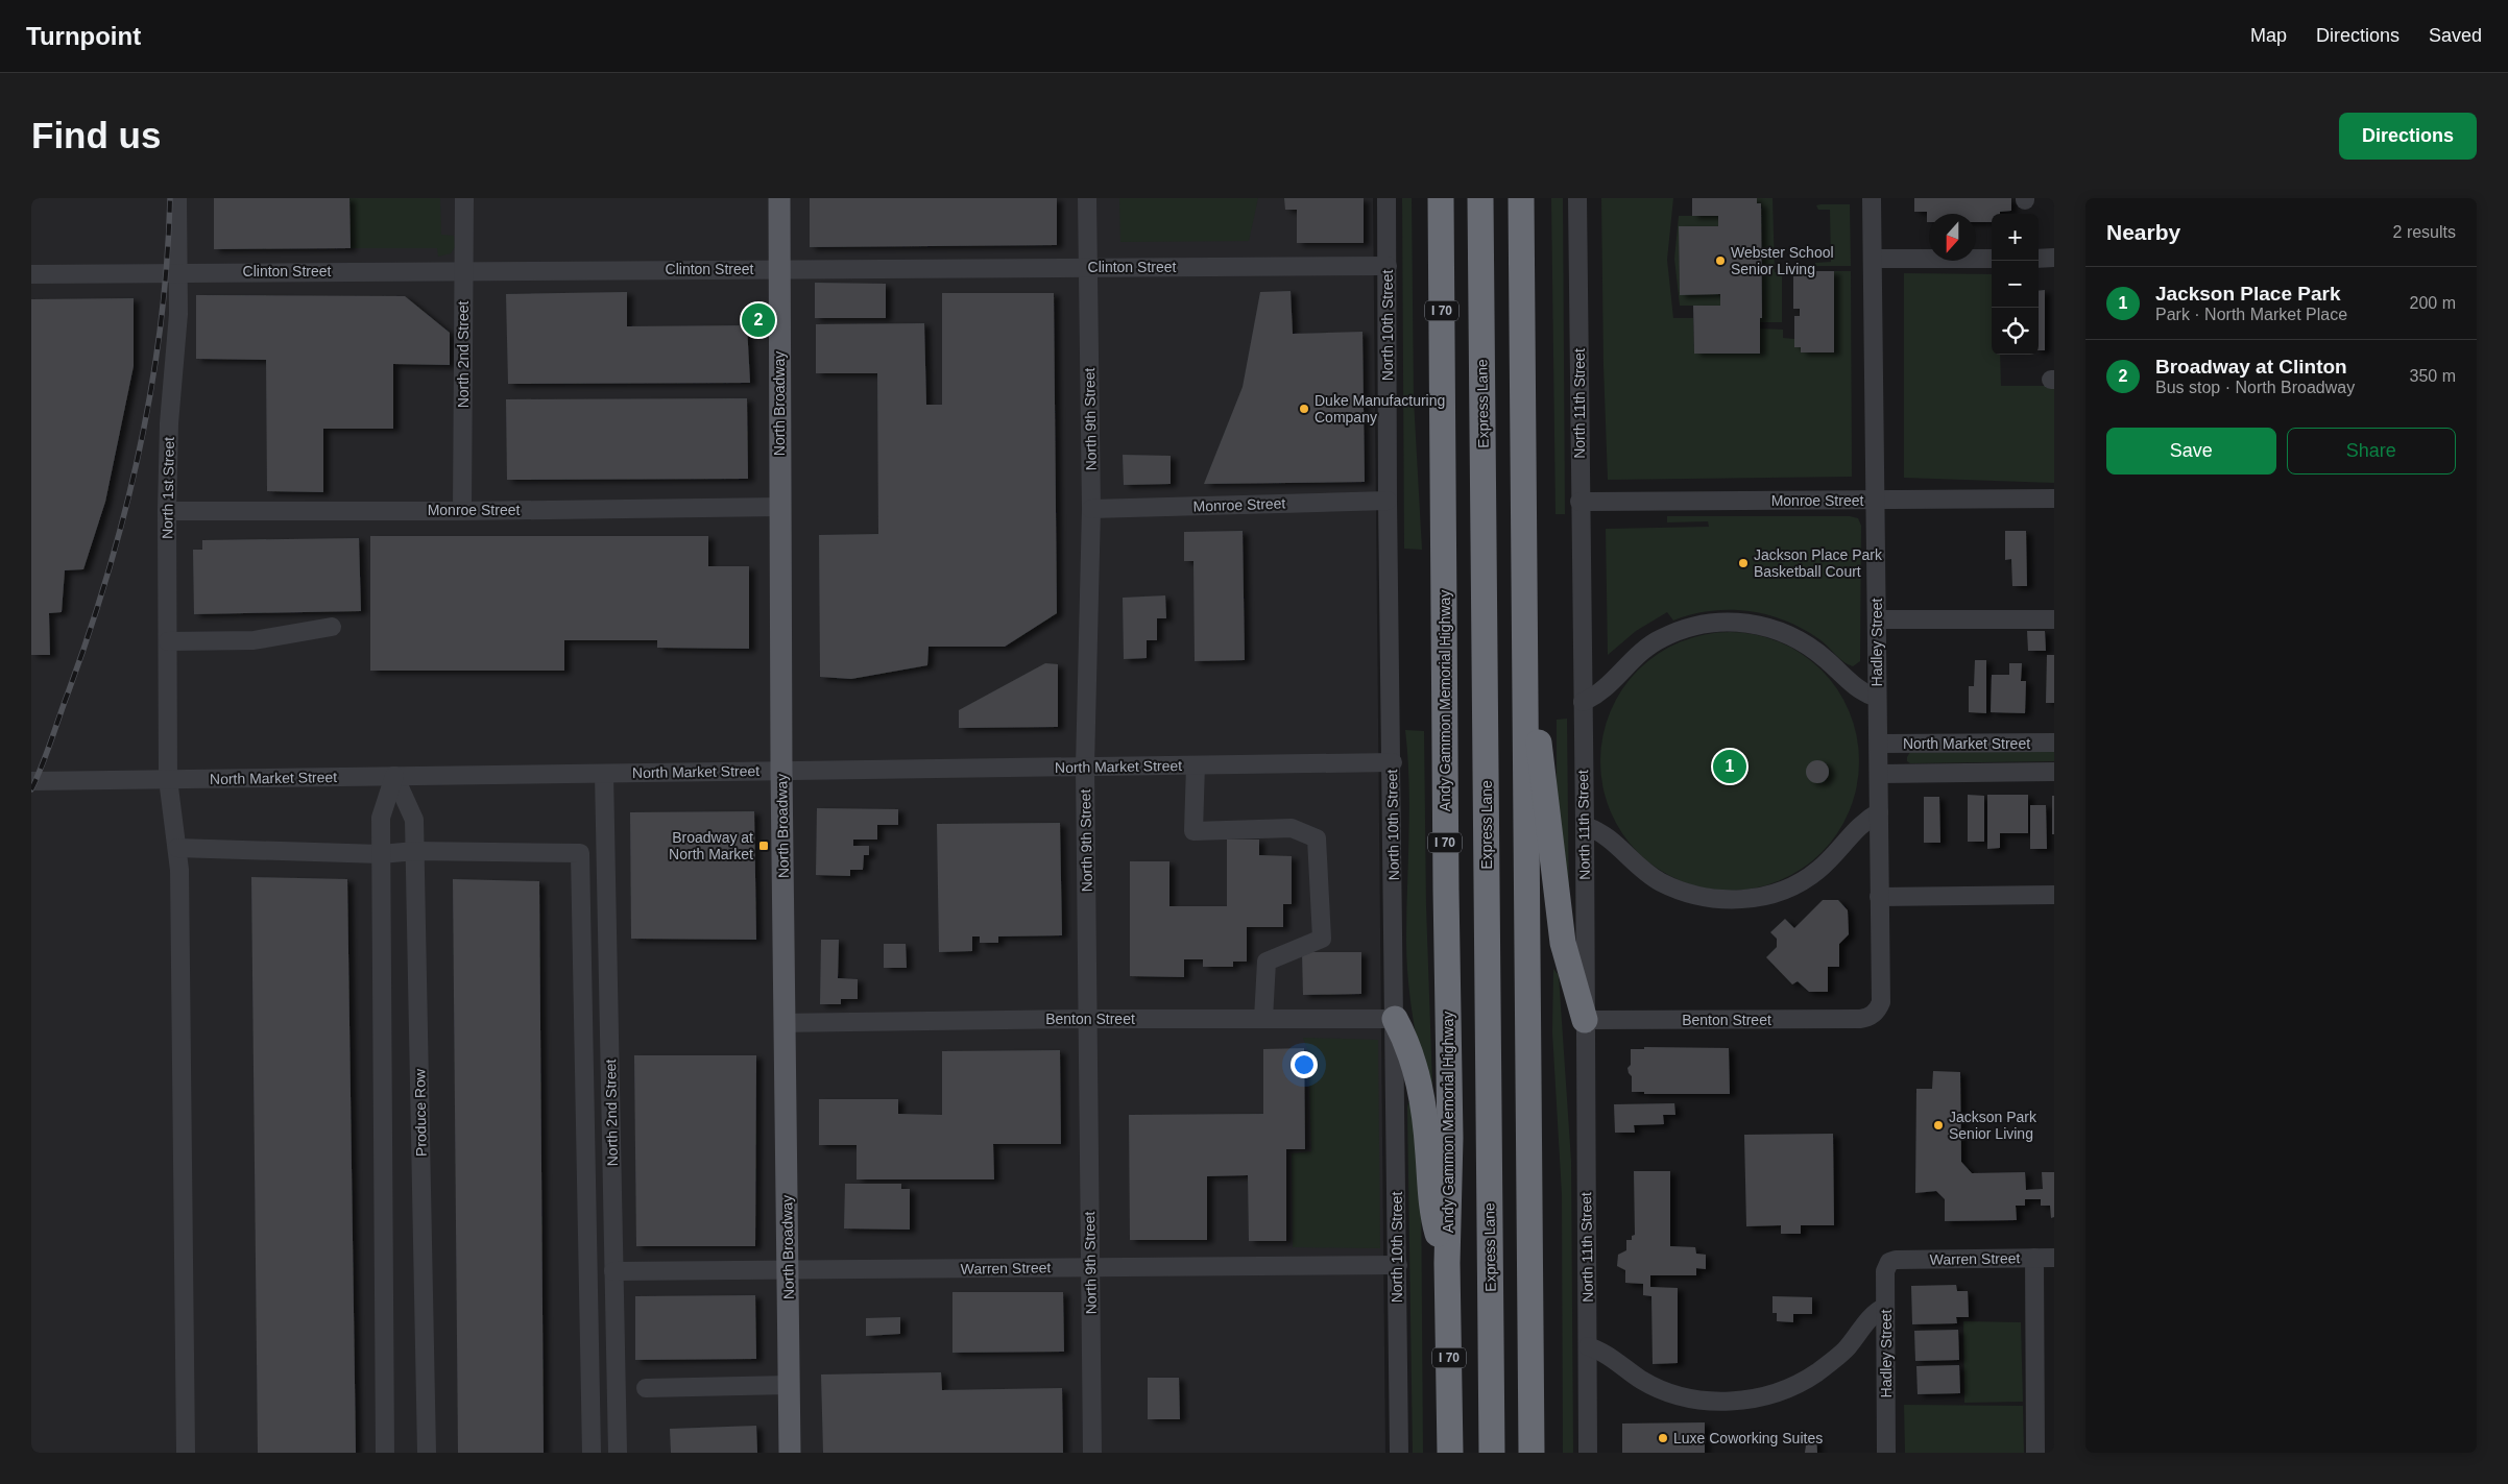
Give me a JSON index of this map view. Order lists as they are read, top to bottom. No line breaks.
{"streets":{"highway":["I 70","Express Lane","Andy Gammon Memorial Highway"],"main road":["North Broadway"],"street":["Clinton Street","North 10th Street","North 2nd Street","North 11th Street","North 9th Street","North 1st Street","Monroe Street","Hadley Street","North Market Street","Benton Street","Produce Row","Warren Street"]},"crossings":[["Clinton Street","North 10th Street"],["Clinton Street","North 2nd Street"],["Clinton Street","North Broadway"],["Clinton Street","North 9th Street"],["Clinton Street","North 1st Street"],["North 10th Street","Monroe Street"],["North 10th Street","North Market Street"],["North 10th Street","Benton Street"],["North 10th Street","Warren Street"],["North 2nd Street","Monroe Street"],["North 2nd Street","North Market Street"],["North 2nd Street","Warren Street"],["North Broadway","Monroe Street"],["North Broadway","North Market Street"],["North Broadway","Benton Street"],["North Broadway","Warren Street"],["North 11th Street","Monroe Street"],["North 11th Street","Benton Street"],["North 9th Street","Monroe Street"],["North 9th Street","North Market Street"],["North 9th Street","Benton Street"],["North 9th Street","Warren Street"],["North 1st Street","Monroe Street"],["North 1st Street","North Market Street"],["Monroe Street","Hadley Street"],["Hadley Street","North Market Street"],["Hadley Street","Benton Street"],["Hadley Street","Warren Street"],["North Market Street","Produce Row"]],"places":{"other":["Webster School Senior Living","Duke Manufacturing Company","Jackson Place Park Basketball Court","Jackson Park Senior Living","Luxe Coworking Suites"],"transit":["Broadway at North Market"]},"north":"bottom","page":{"header":"Turnpoint","nav":["Map","Directions","Saved"],"buttons":["Directions",["Save","Share"]],"title":"Find us","heading":["Nearby","2 results"],"map_buttons":["+","−"],"list":[{"mark":"1","name":"Jackson Place Park","note":"Park · North Market Place","value":"200 m"},{"mark":"2","name":"Broadway at Clinton","note":"Bus stop · North Broadway","value":"350 m"}],"pins":["2","1"]}}
